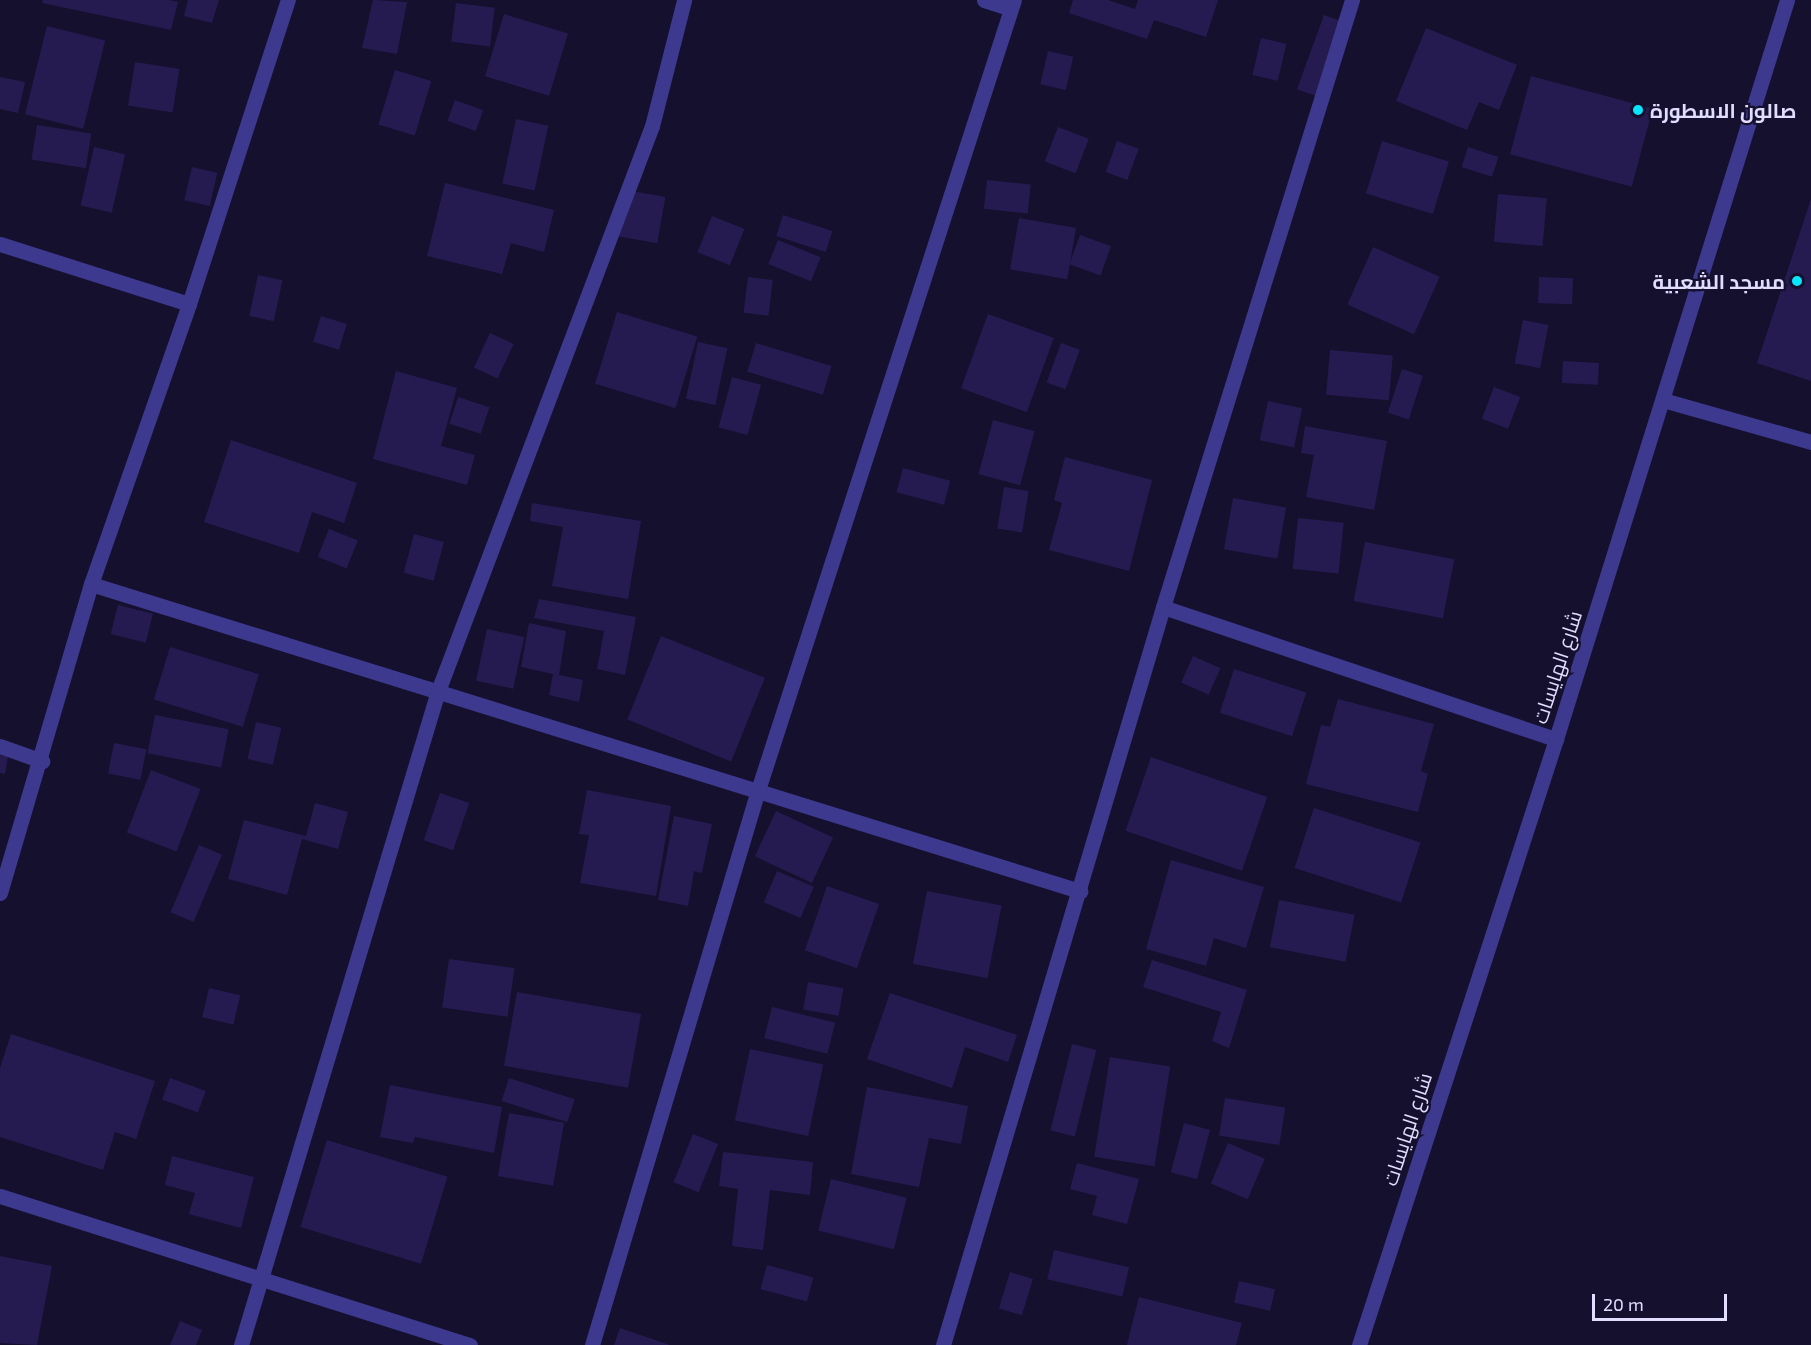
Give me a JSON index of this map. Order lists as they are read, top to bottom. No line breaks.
{"streets":{"street":["شارع الهايسات"]},"places":["صالون الاسطورة","مسجد الشعبية"],"scale_bar":"20 m"}
